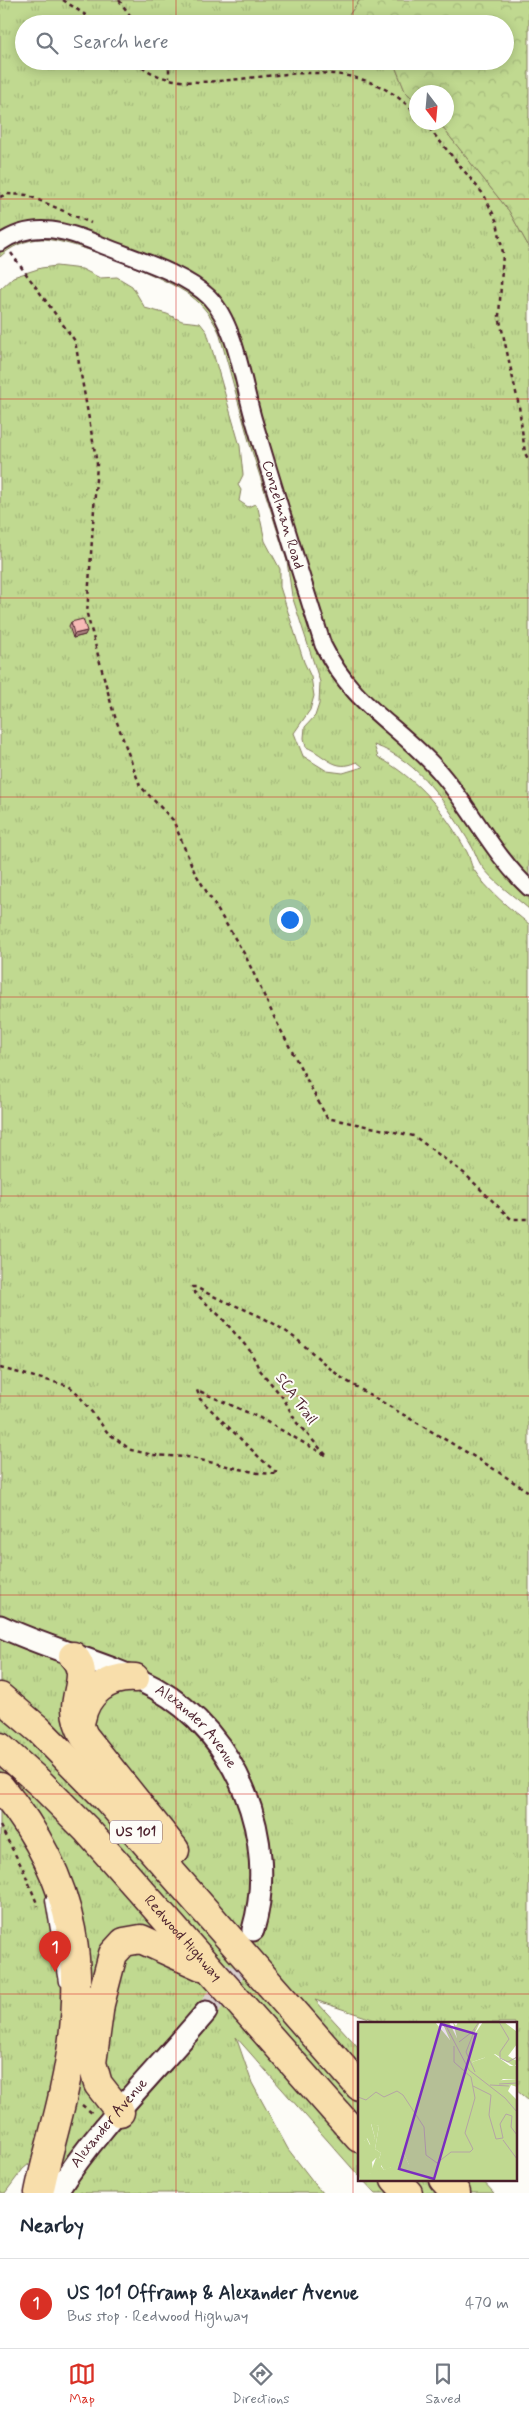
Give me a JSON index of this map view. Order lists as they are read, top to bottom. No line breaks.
{"streets":{"highway":["US 101","Redwood Highway"],"main road":["Alexander Avenue"],"street":["Conzelman Road"],"path":["SCA Trail"]},"north":"bottom","page":{"search":"Search here","pins":"1","heading":"Nearby","list":[{"mark":"1","name":"US 101 Offramp & Alexander Avenue","note":"Bus stop · Redwood Highway","value":"470 m"}],"nav":["Map","Directions","Saved"]}}
